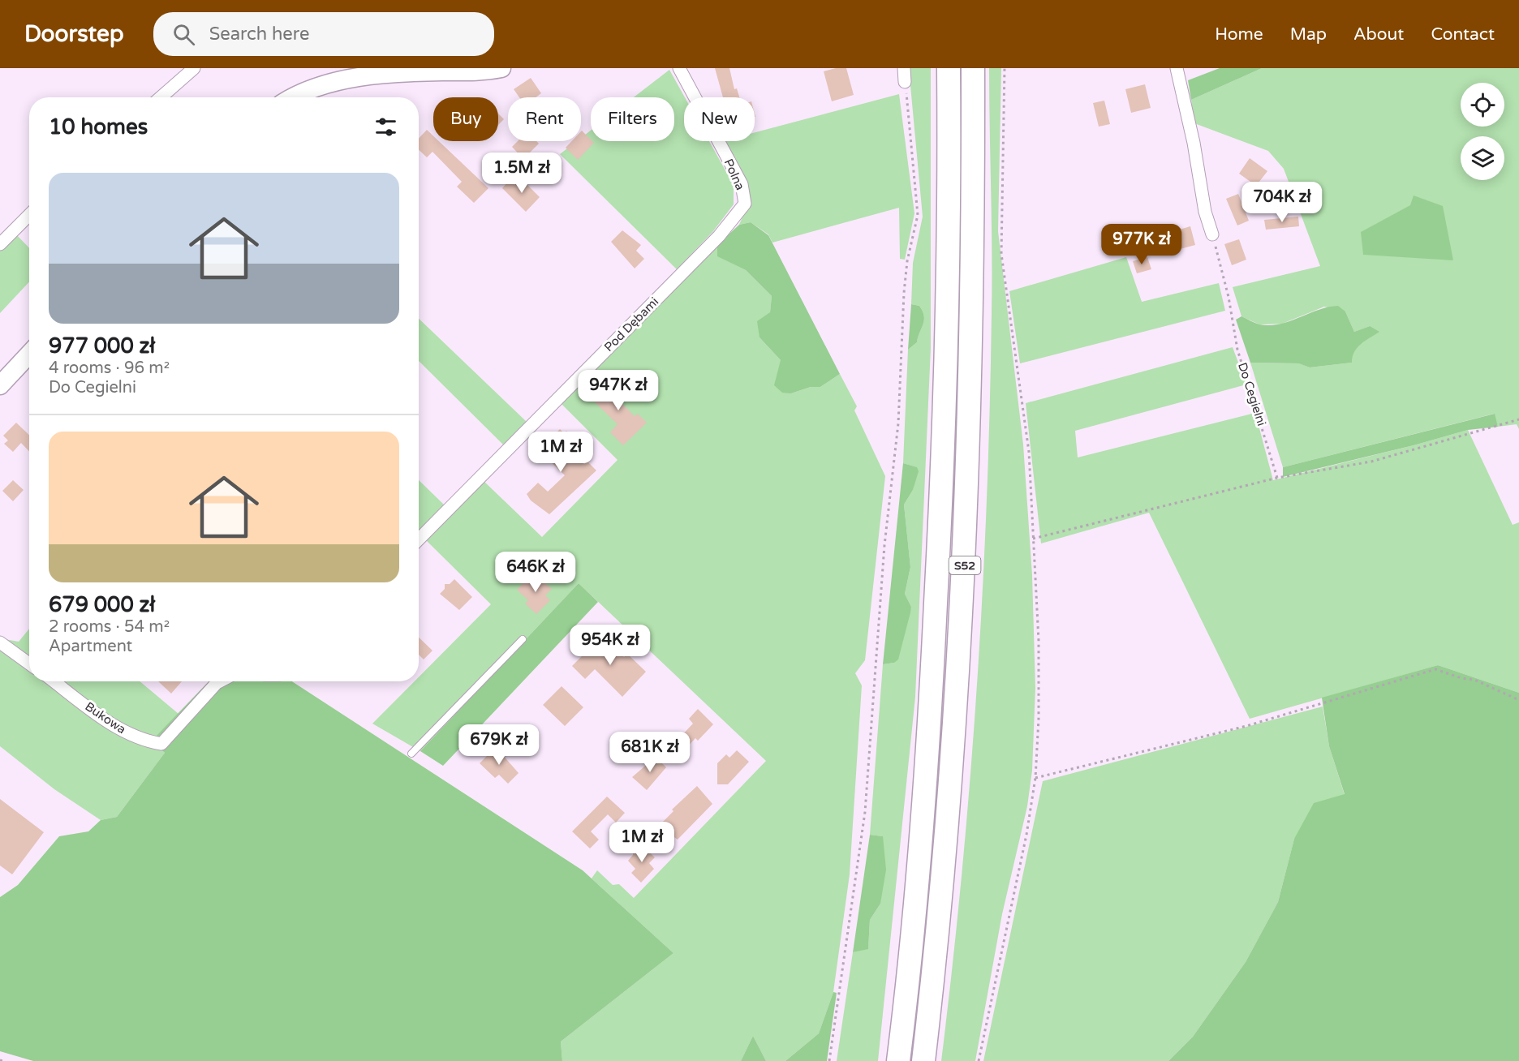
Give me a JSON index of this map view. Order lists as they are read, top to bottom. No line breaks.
{"streets":{"highway":["S52"],"street":["Polna","Pod Dębami","Bukowa"],"path":["Do Cegielni"]},"crossings":[["Polna","Pod Dębami"]],"page":{"header":"Doorstep","search":"Search here","nav":["Home","Map","About","Contact"],"chip":["Buy","Rent","Filters","New"],"heading":"10 homes","price":["1.5M zł","704K zł","977K zł","947K zł","1M zł","646K zł","954K zł","679K zł","681K zł","1M zł"],"list":[{"name":"977 000 zł","note":"4 rooms · 96 m² · Do Cegielni"},{"name":"679 000 zł","note":"2 rooms · 54 m² · Apartment"}]}}
